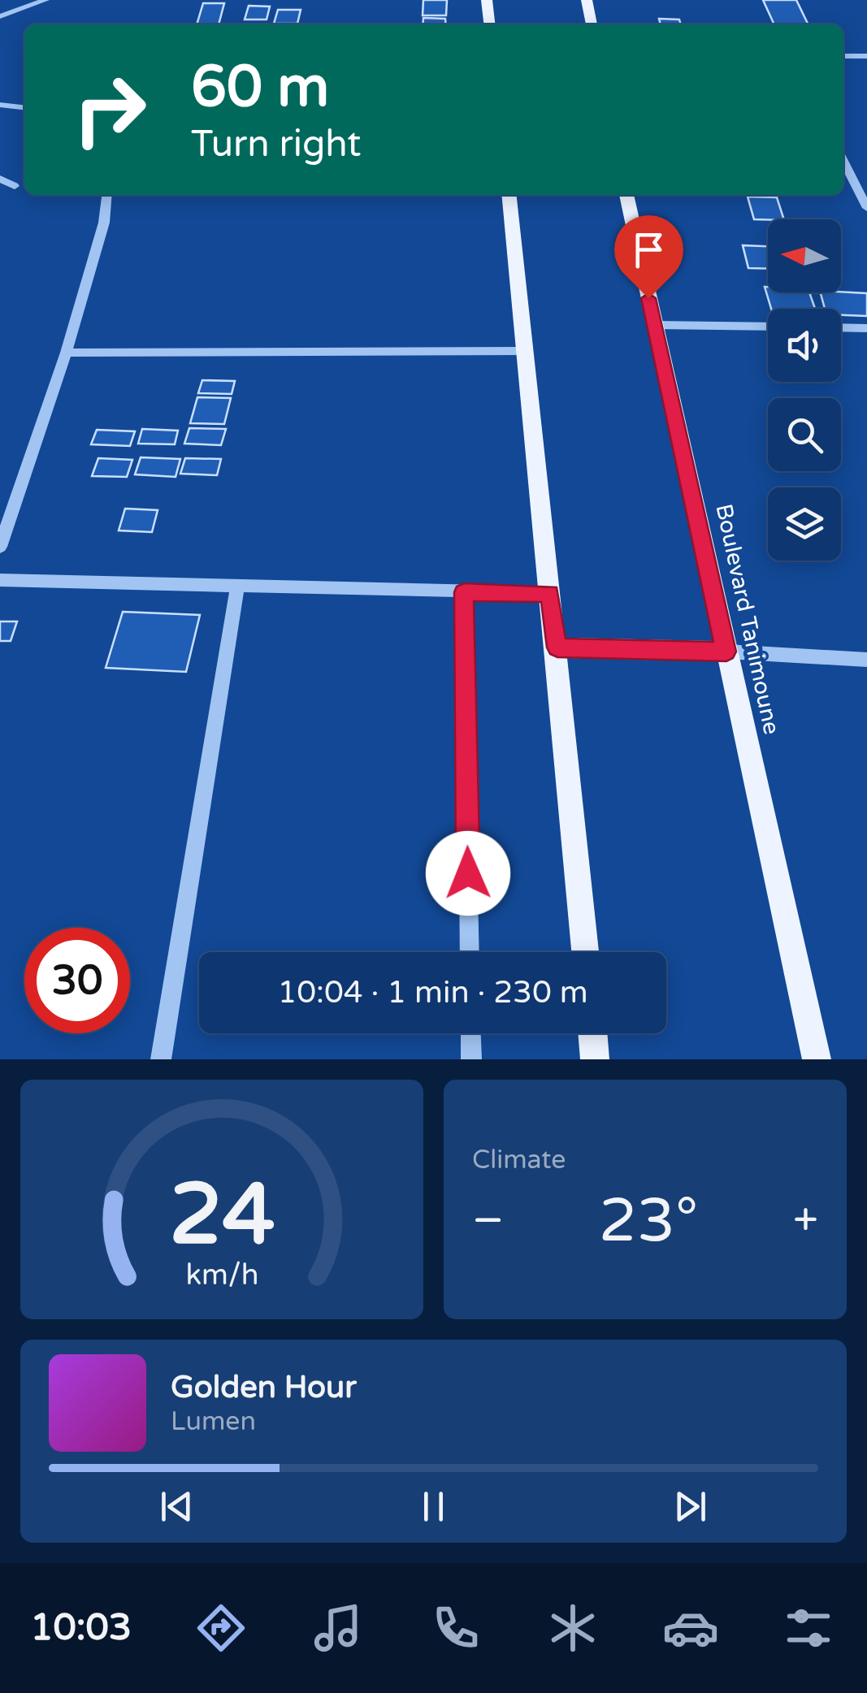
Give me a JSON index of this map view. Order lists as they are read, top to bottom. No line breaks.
{"streets":{"main road":["Boulevard Tanimoune"]},"north":"left","page":{"turn":["60 m","Turn right"],"limit":"30","trip":"10:04 · 1 min · 230 m","tile":"Climate","heat":["−","23°","+"],"song":["Golden Hour","Lumen"],"tabs":"10:03","gauge":["24","km/h"]}}
